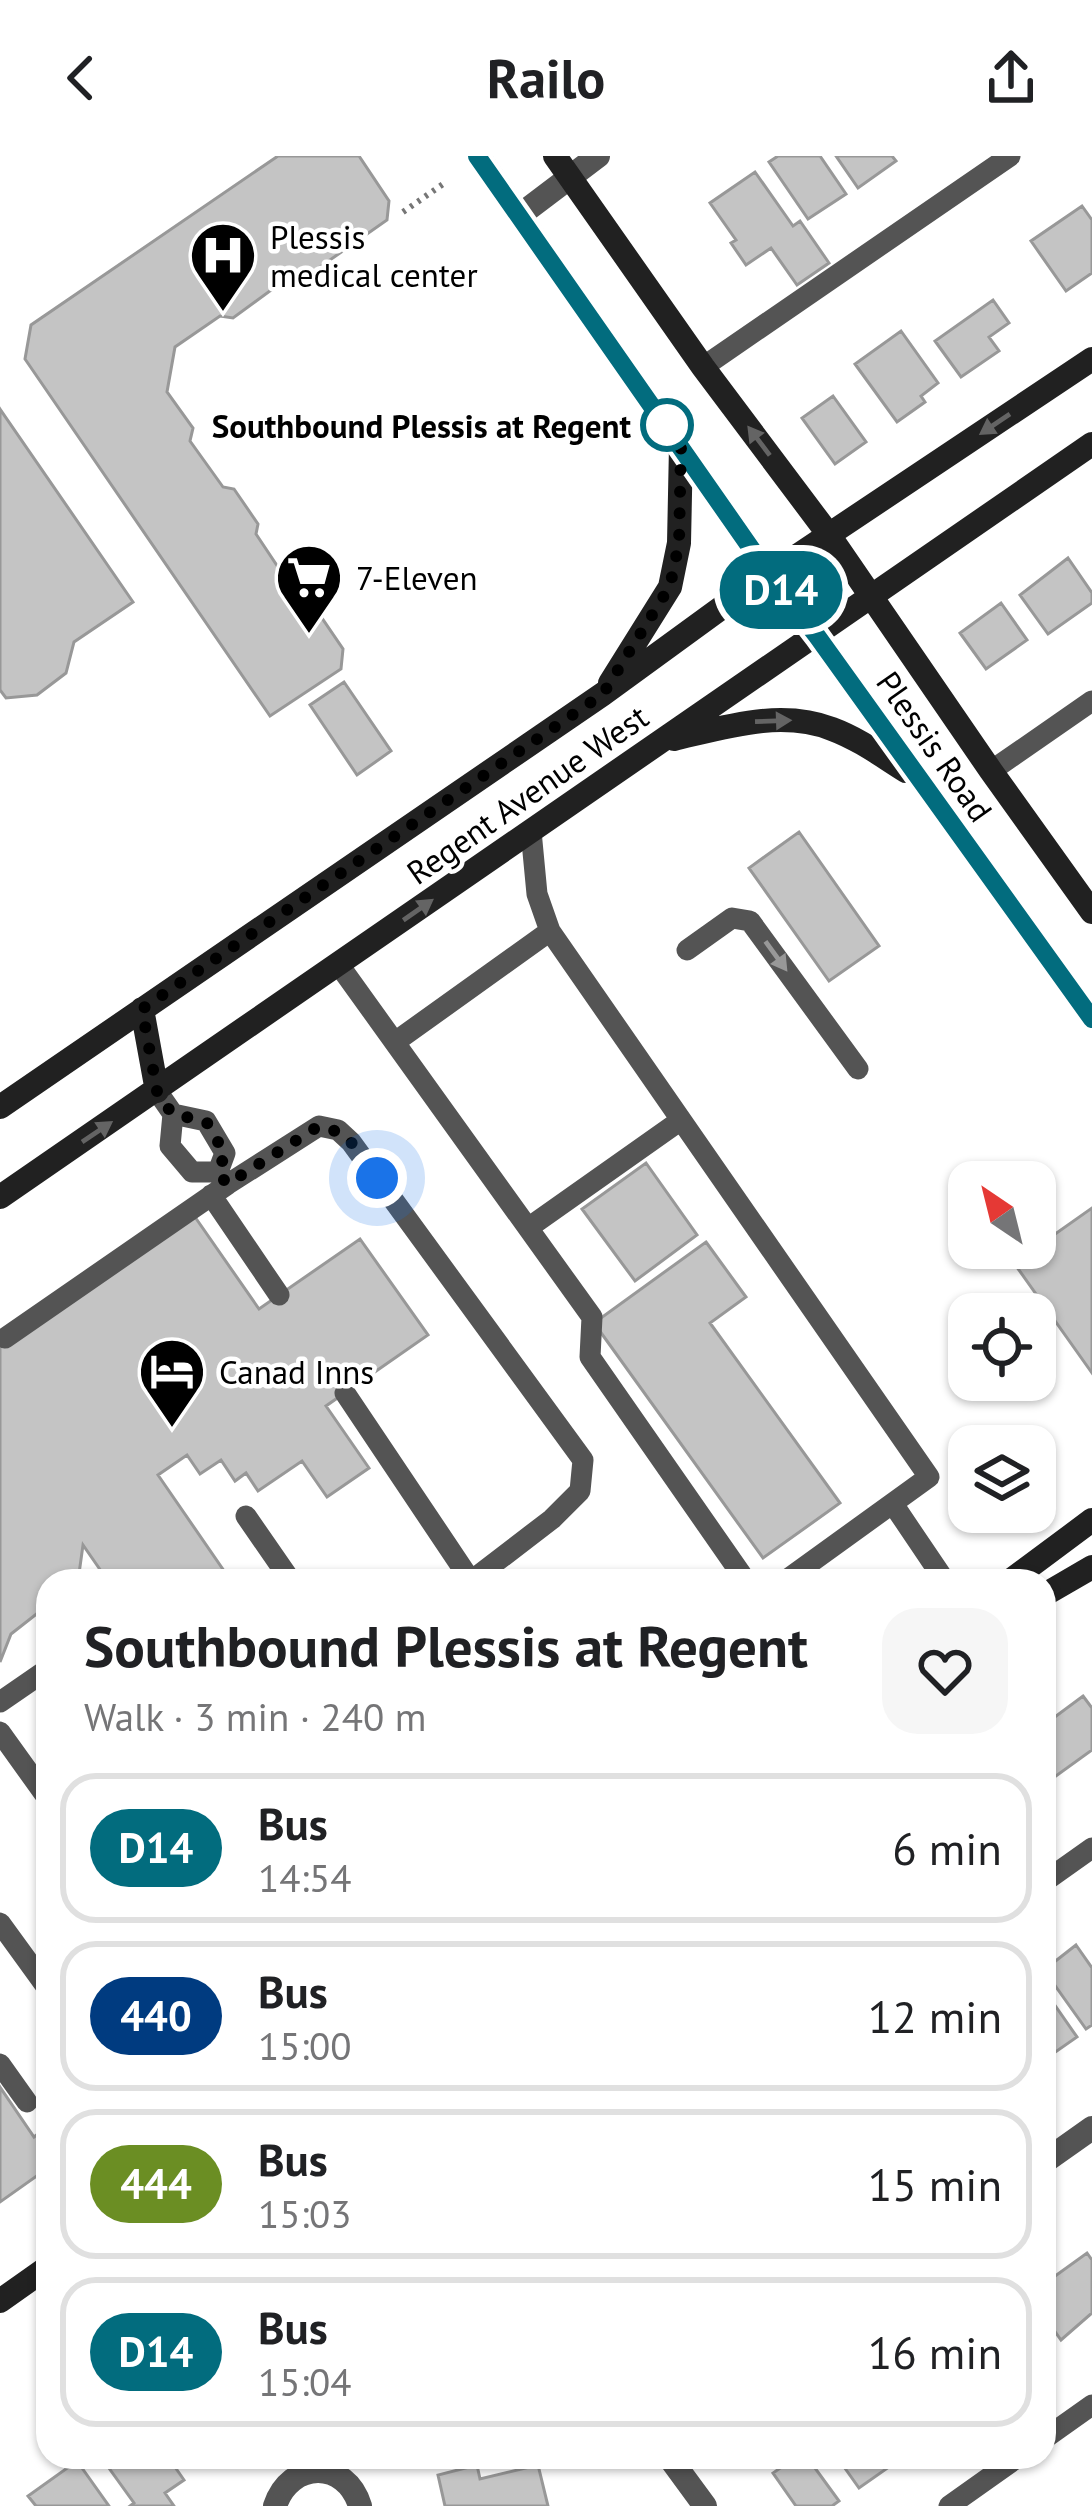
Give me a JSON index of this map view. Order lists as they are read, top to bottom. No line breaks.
{"streets":{"main road":["Plessis Road","Regent Avenue West"]},"crossings":[["Plessis Road","Regent Avenue West"]],"places":{"hospital":["Plessis medical center"],"other":["Southbound Plessis at Regent"],"supermarket":["7-Eleven"],"hotel":["Canad Inns"]},"lines":["bus line D14"],"north":"top left","page":{"header":"Railo","on_map":"D14","heading":["Southbound Plessis at Regent","Walk · 3 min · 240 m"],"list":[{"mark":"D14","name":"Bus","note":"14:54","value":"6 min"},{"mark":"440","name":"Bus","note":"15:00","value":"12 min"},{"mark":"444","name":"Bus","note":"15:03","value":"15 min"},{"mark":"D14","name":"Bus","note":"15:04","value":"16 min"}]}}
